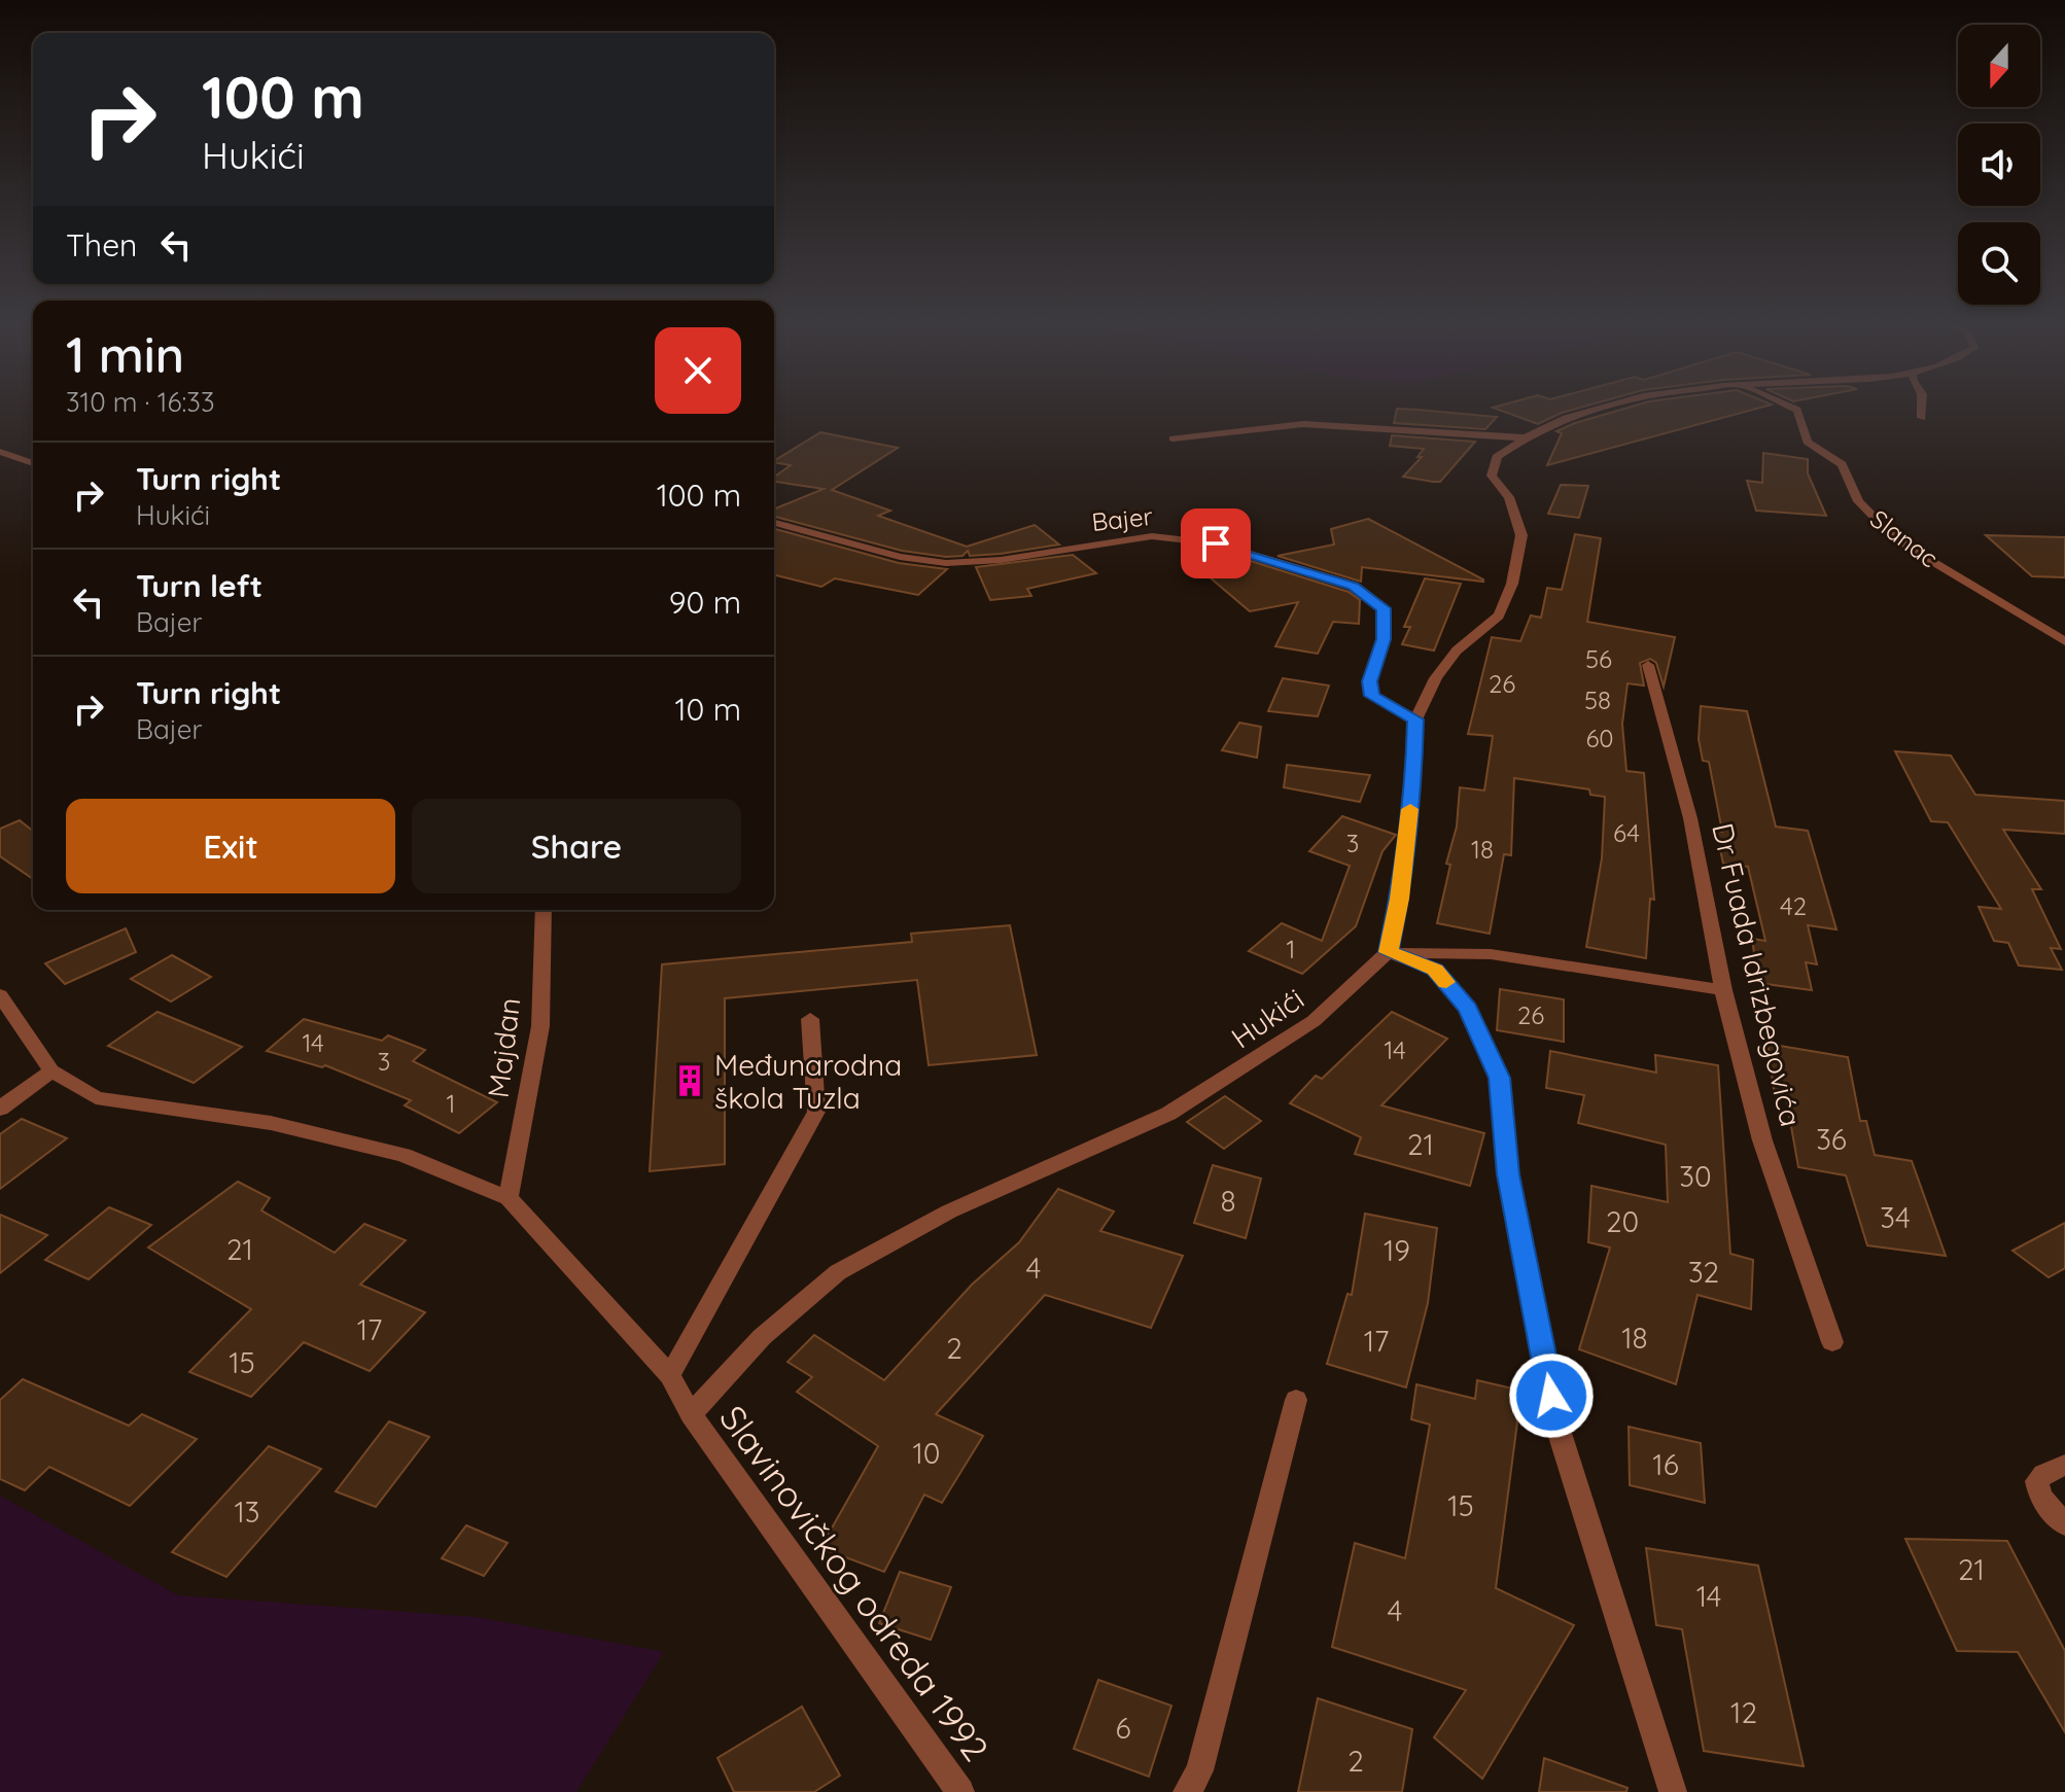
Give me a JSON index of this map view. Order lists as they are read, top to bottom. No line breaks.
{"streets":{"street":["Bajer","Slanac","Dr Fuada Idrizbegovića","Hukići","Majdan","Slavinovičkog odreda 1992"]},"crossings":[["Hukići","Slavinovičkog odreda 1992"],["Majdan","Slavinovičkog odreda 1992"]],"places":{"building":["Međunarodna škola Tuzla"]},"house_numbers":["56","26","58","60","64","3","18","42","1","26","14","14","3","1","36","21","30","8","34","20","21","19","4","32","17","18","17","2","15","10","16","15","13","21","14","4","12","6","2"],"north":"bottom","page":{"turn":["100 m","Hukići"],"then":"Then","heading":["1 min","310 m · 16:33"],"list":[{"name":"Turn right","note":"Hukići","value":"100 m"},{"name":"Turn left","note":"Bajer","value":"90 m"},{"name":"Turn right","note":"Bajer","value":"10 m"}],"buttons":["Exit","Share"]}}
